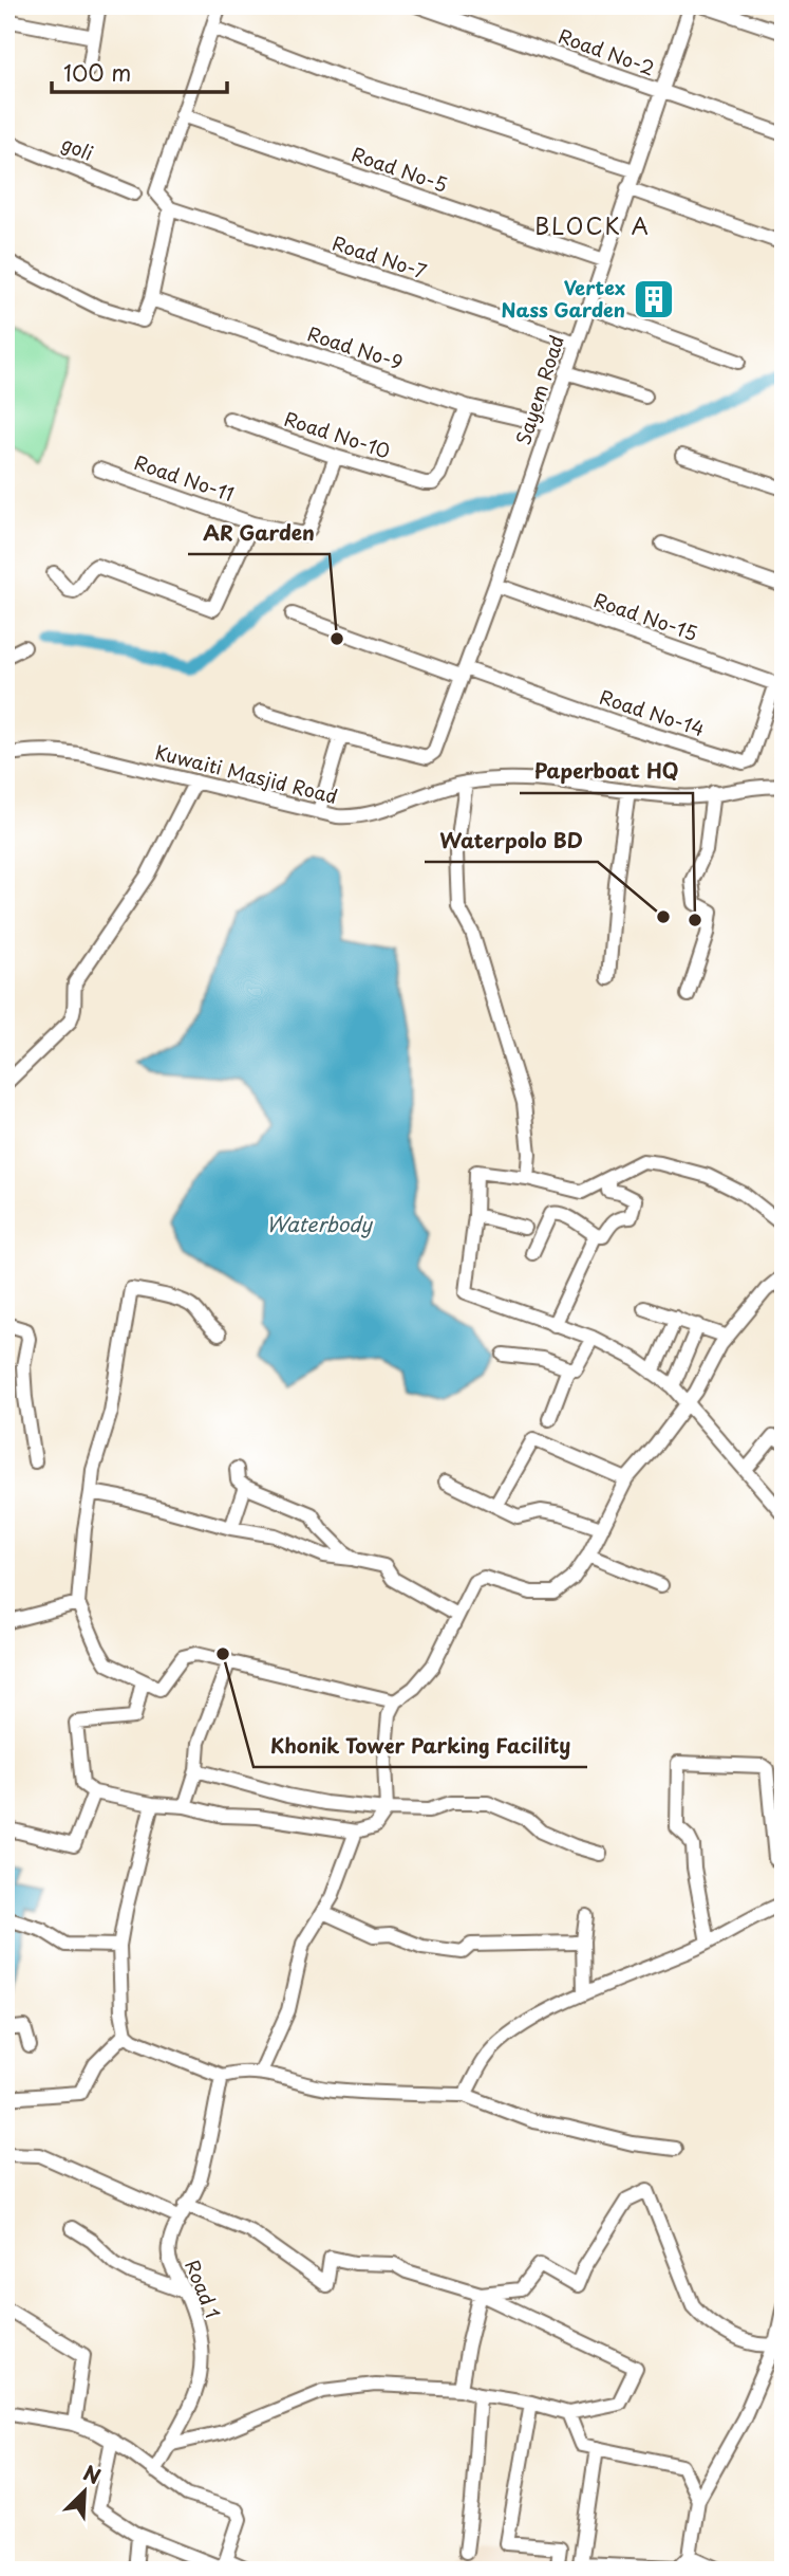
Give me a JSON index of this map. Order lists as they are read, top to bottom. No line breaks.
{"streets":{"street":["Road No-2","goli","Road No-5","Road No-7","Road No-9","Sayem Road","Road No-10","Road No-11","Road No-15","Road No-14","Kuwaiti Masjid Road","Road 1"]},"crossings":[["Road No-2","Sayem Road"],["Road No-5","Sayem Road"],["Road No-7","Sayem Road"],["Road No-9","Sayem Road"],["Road No-9","Road No-10"],["Sayem Road","Road No-15"],["Sayem Road","Road No-14"],["Road No-10","Road No-11"],["Road No-15","Road No-14"]],"districts":["BLOCK A"],"water":["Waterbody"],"places":{"building":["Vertex Nass Garden"],"other":["AR Garden","Waterpolo BD","Paperboat HQ","Khonik Tower Parking Facility"]},"scale_bar":"100 m","north":"top right"}
